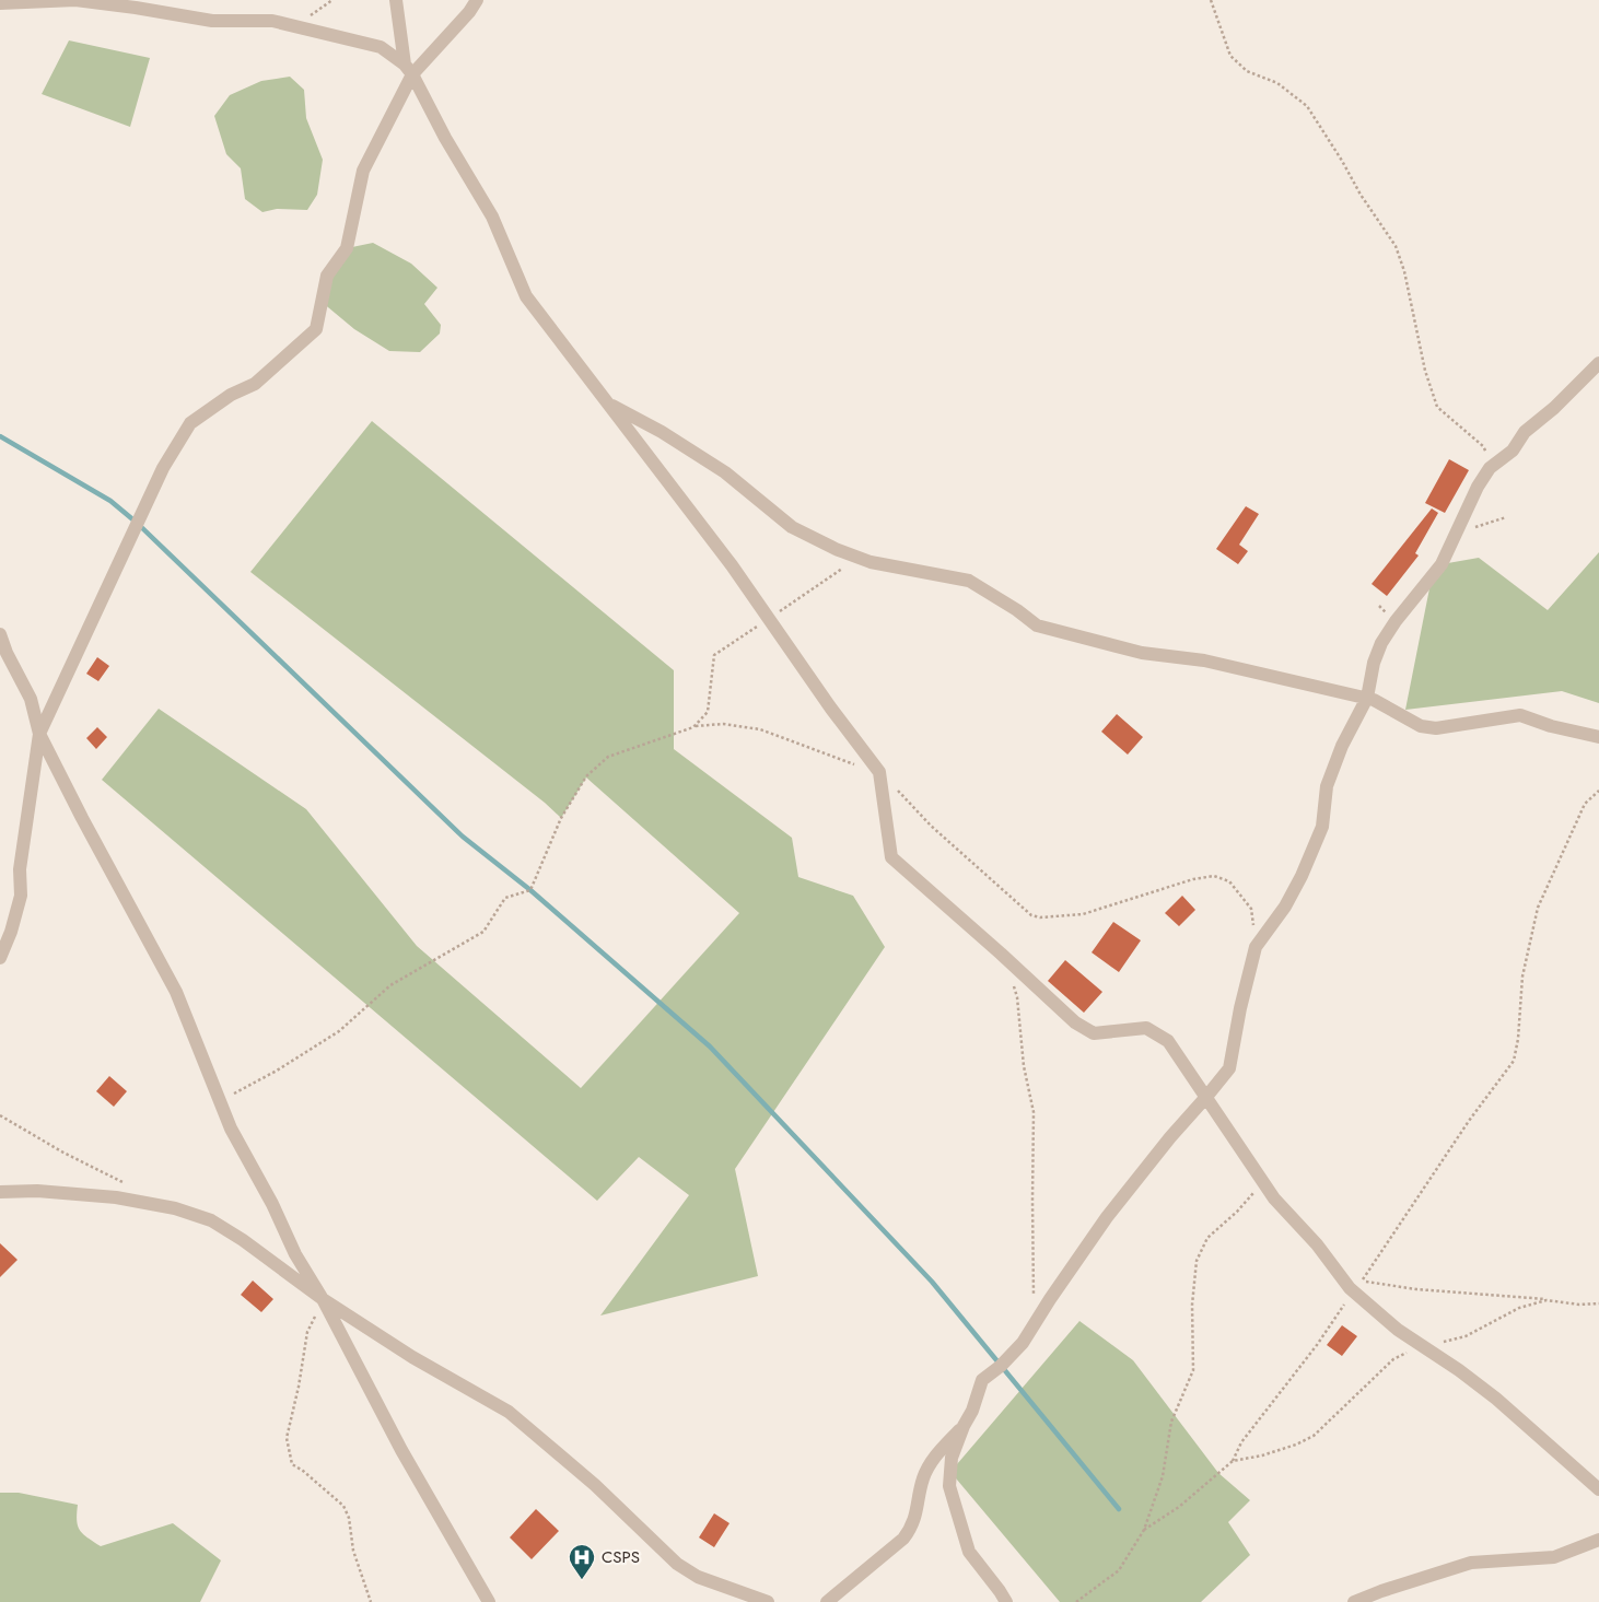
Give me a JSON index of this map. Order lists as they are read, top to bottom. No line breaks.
{"places":{"hospital":["CSPS"]}}
